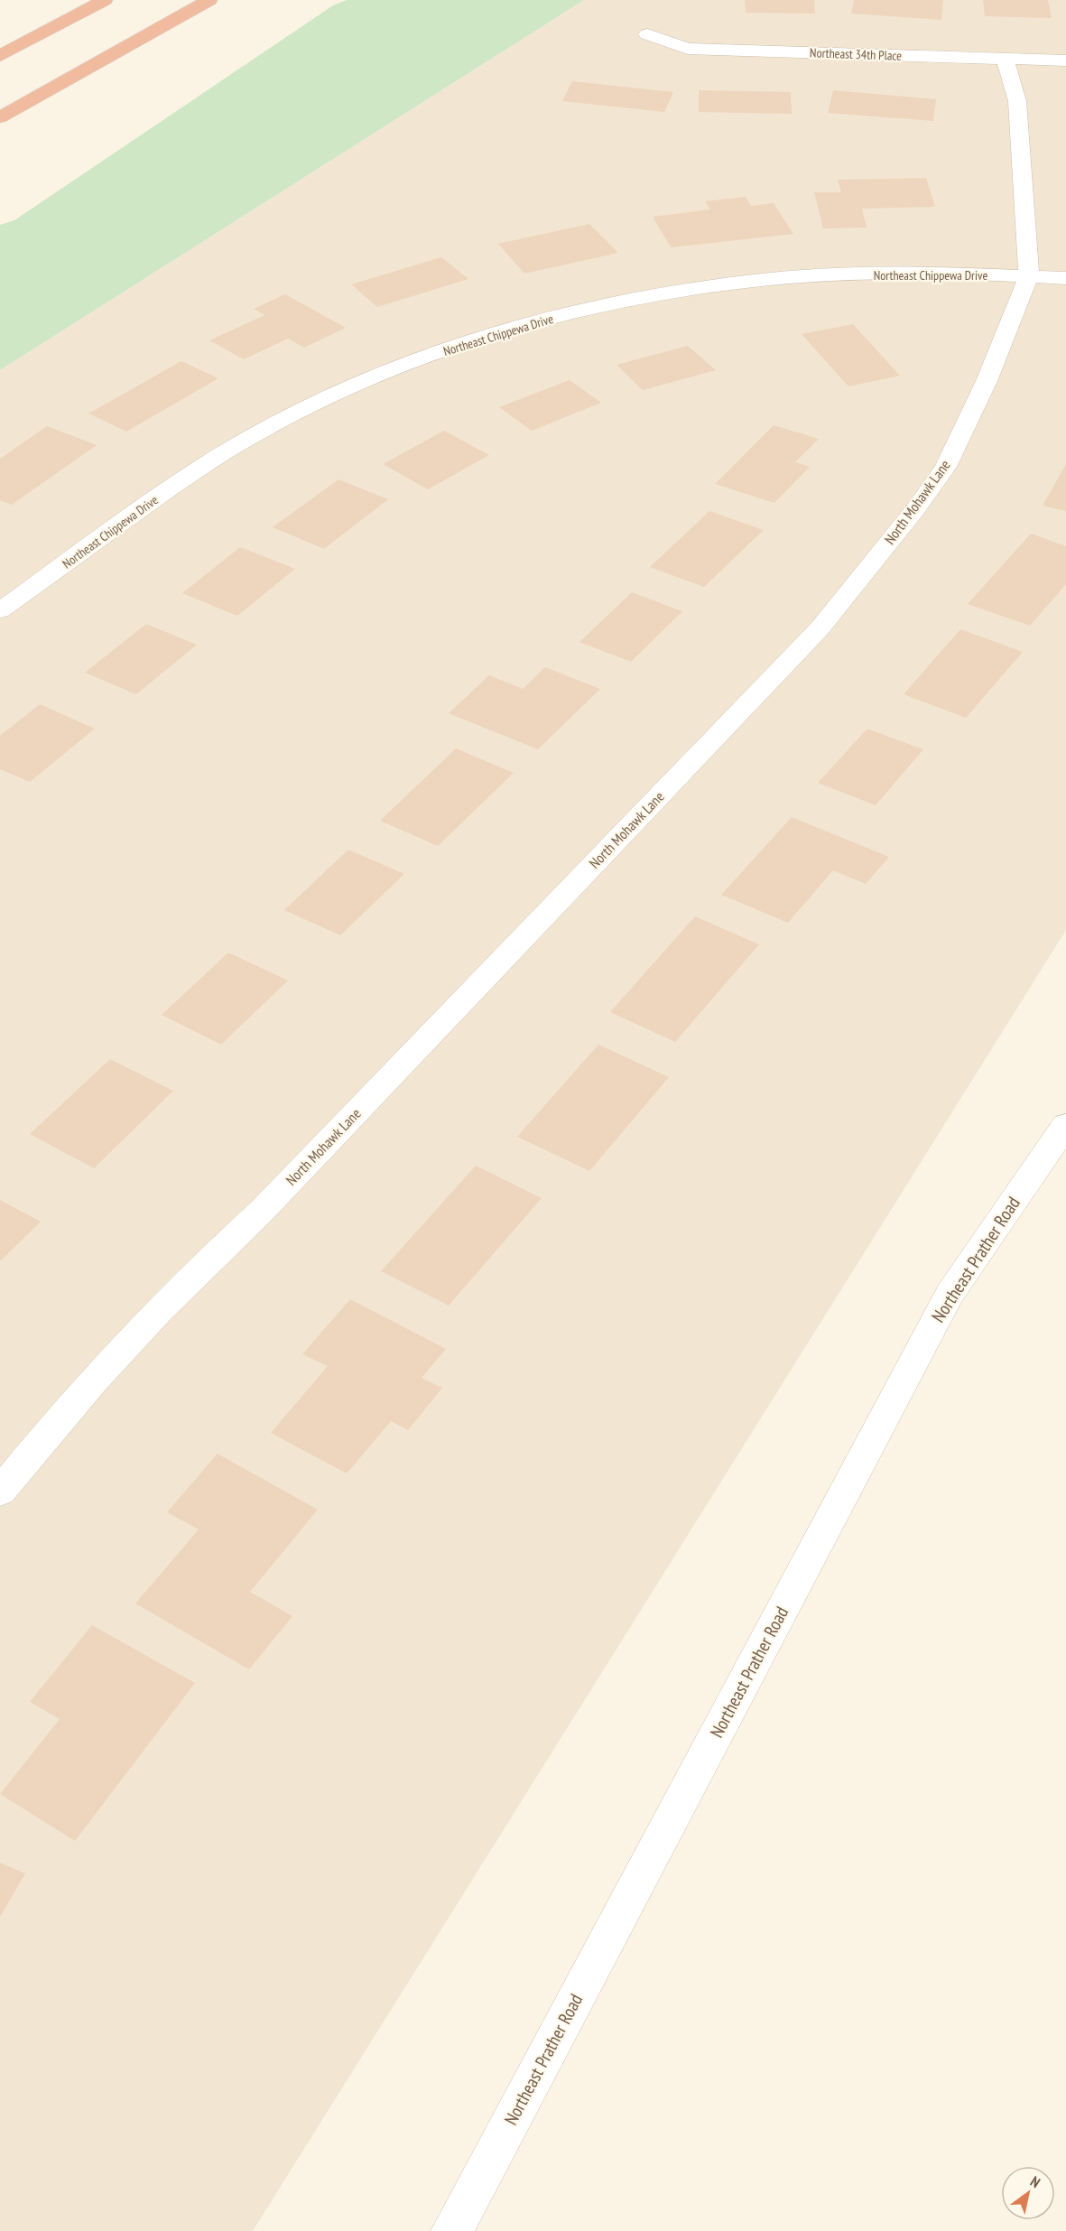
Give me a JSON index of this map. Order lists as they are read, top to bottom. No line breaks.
{"streets":{"street":["Northeast 34th Place","Northeast Chippewa Drive","North Mohawk Lane","Northeast Prather Road"]},"crossings":[["Northeast 34th Place","North Mohawk Lane"],["Northeast Chippewa Drive","North Mohawk Lane"]],"north":"top right"}
